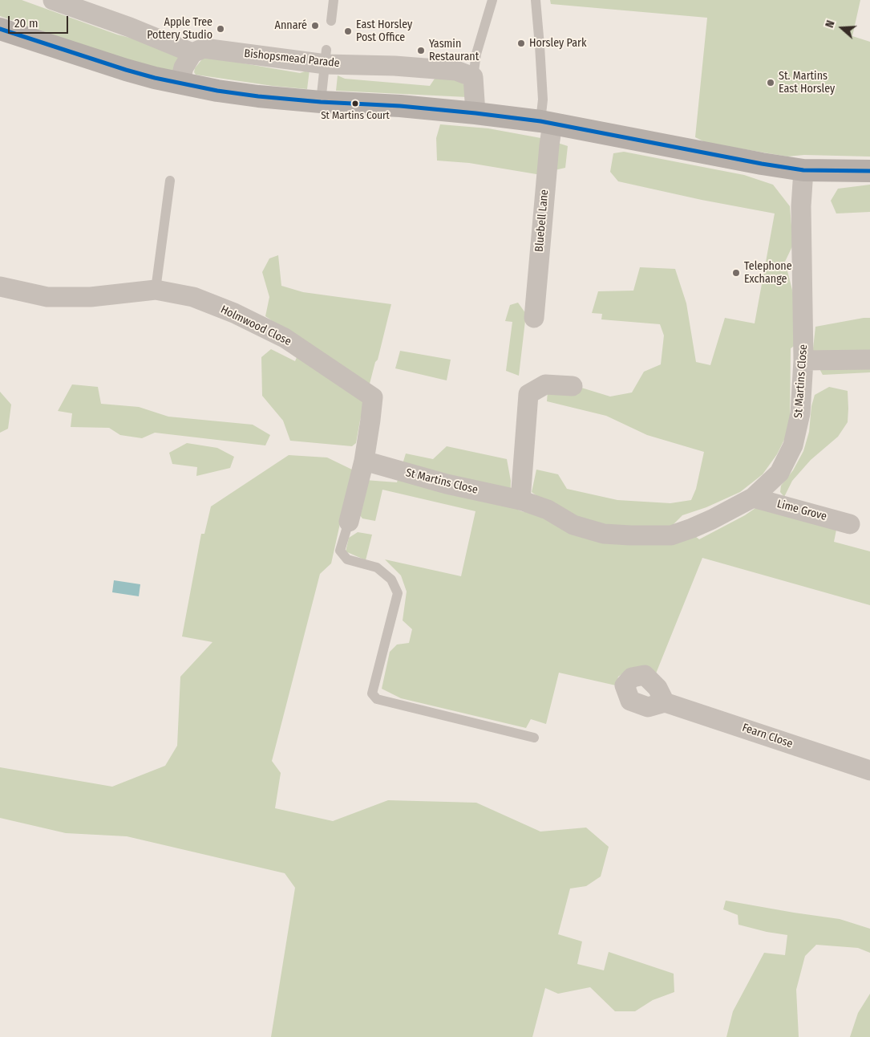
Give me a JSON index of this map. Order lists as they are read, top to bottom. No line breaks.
{"streets":{"street":["Bishopsmead Parade","Bluebell Lane","Holmwood Close","St Martins Close","Lime Grove","Fearn Close"]},"crossings":[["Holmwood Close","St Martins Close"],["St Martins Close","Lime Grove"]],"places":["Annaré","Apple Tree Pottery Studio","East Horsley Post Office","Horsley Park","Yasmin Restaurant","St. Martins East Horsley","St Martins Court","Telephone Exchange"],"scale_bar":"20 m","north":"left"}
